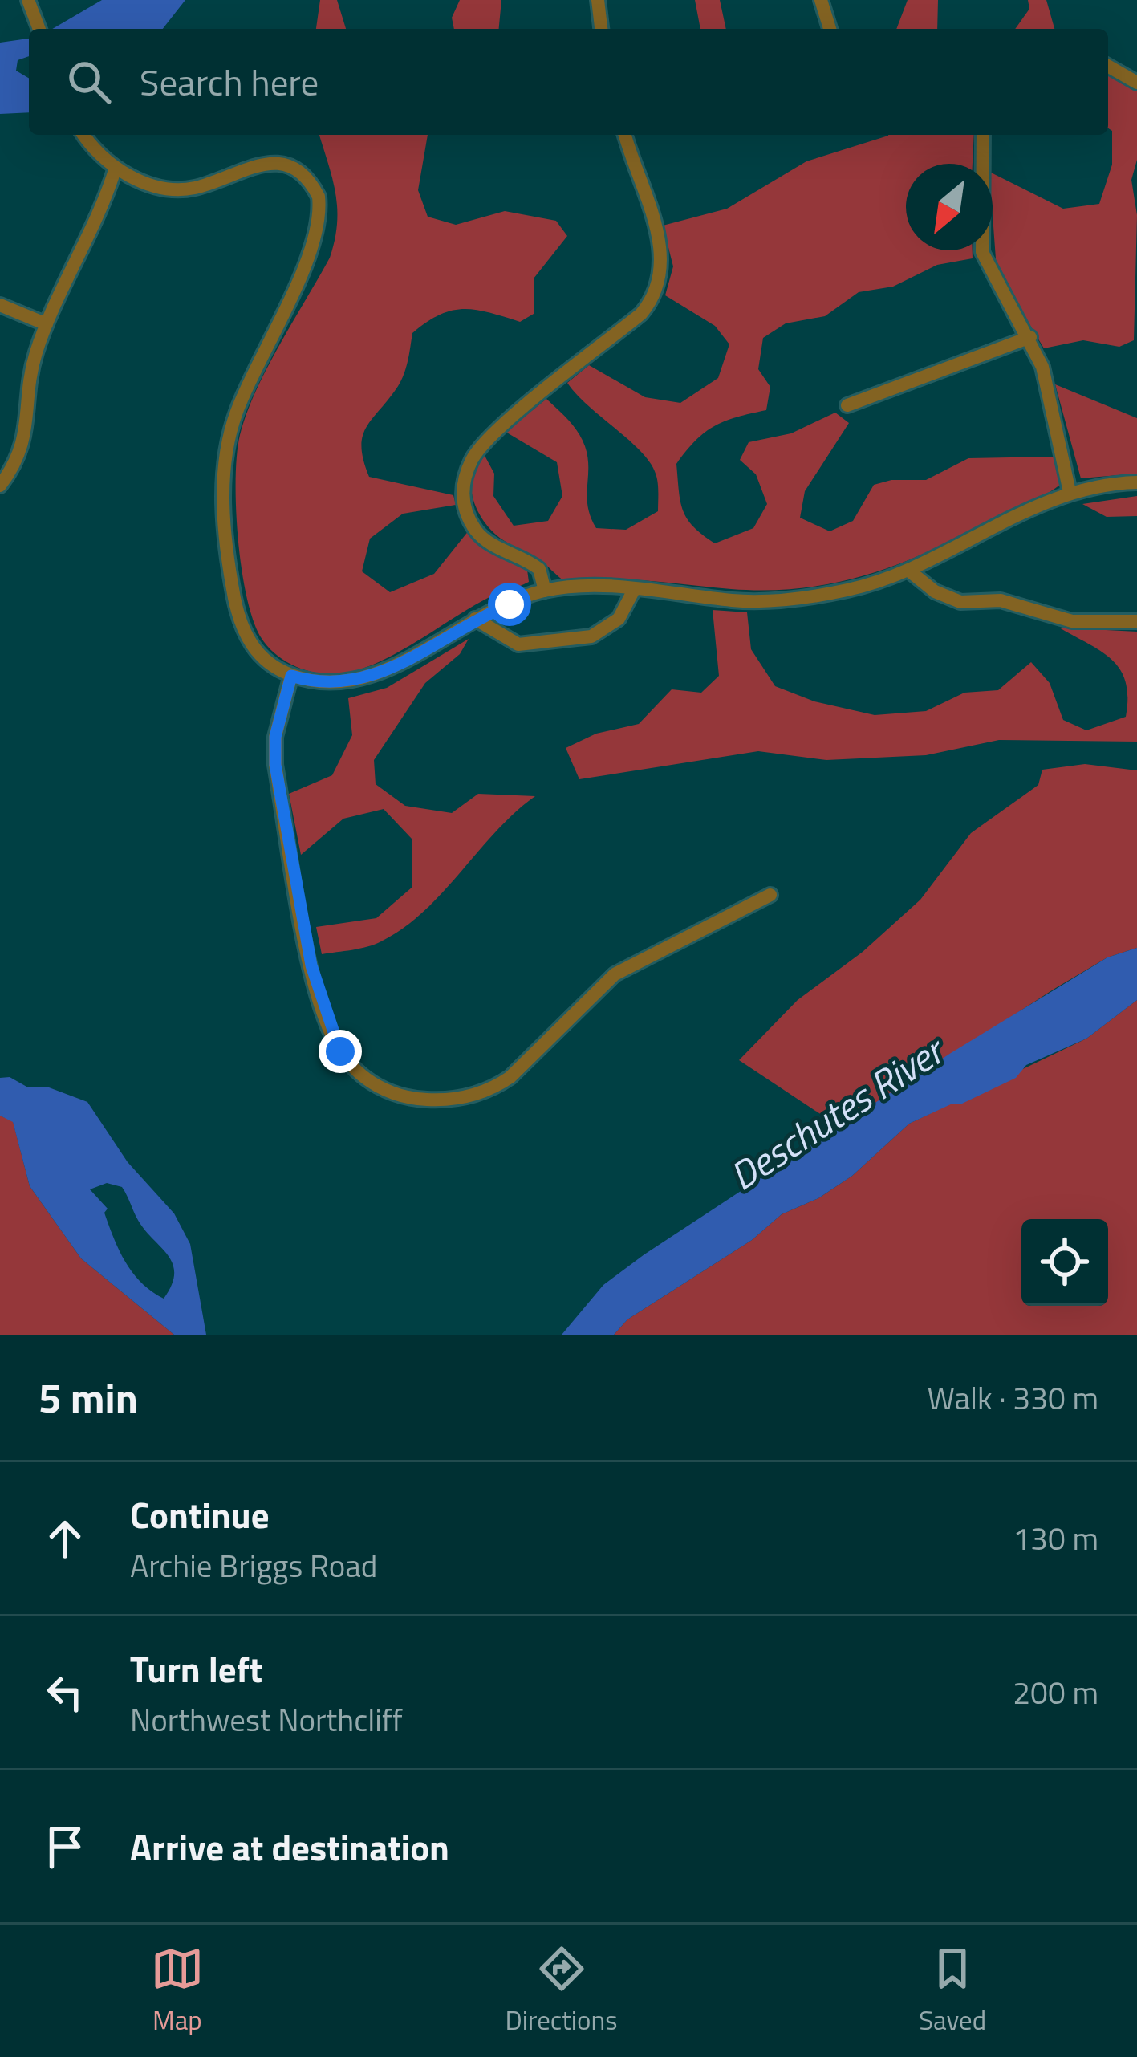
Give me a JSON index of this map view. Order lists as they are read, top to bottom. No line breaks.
{"water":["Deschutes River"],"north":"bottom left","page":{"search":"Search here","heading":["5 min","Walk · 330 m"],"list":[["Continue","Archie Briggs Road","130 m"],["Turn left","Northwest Northcliff","200 m"],"Arrive at destination"],"nav":["Map","Directions","Saved"]}}
